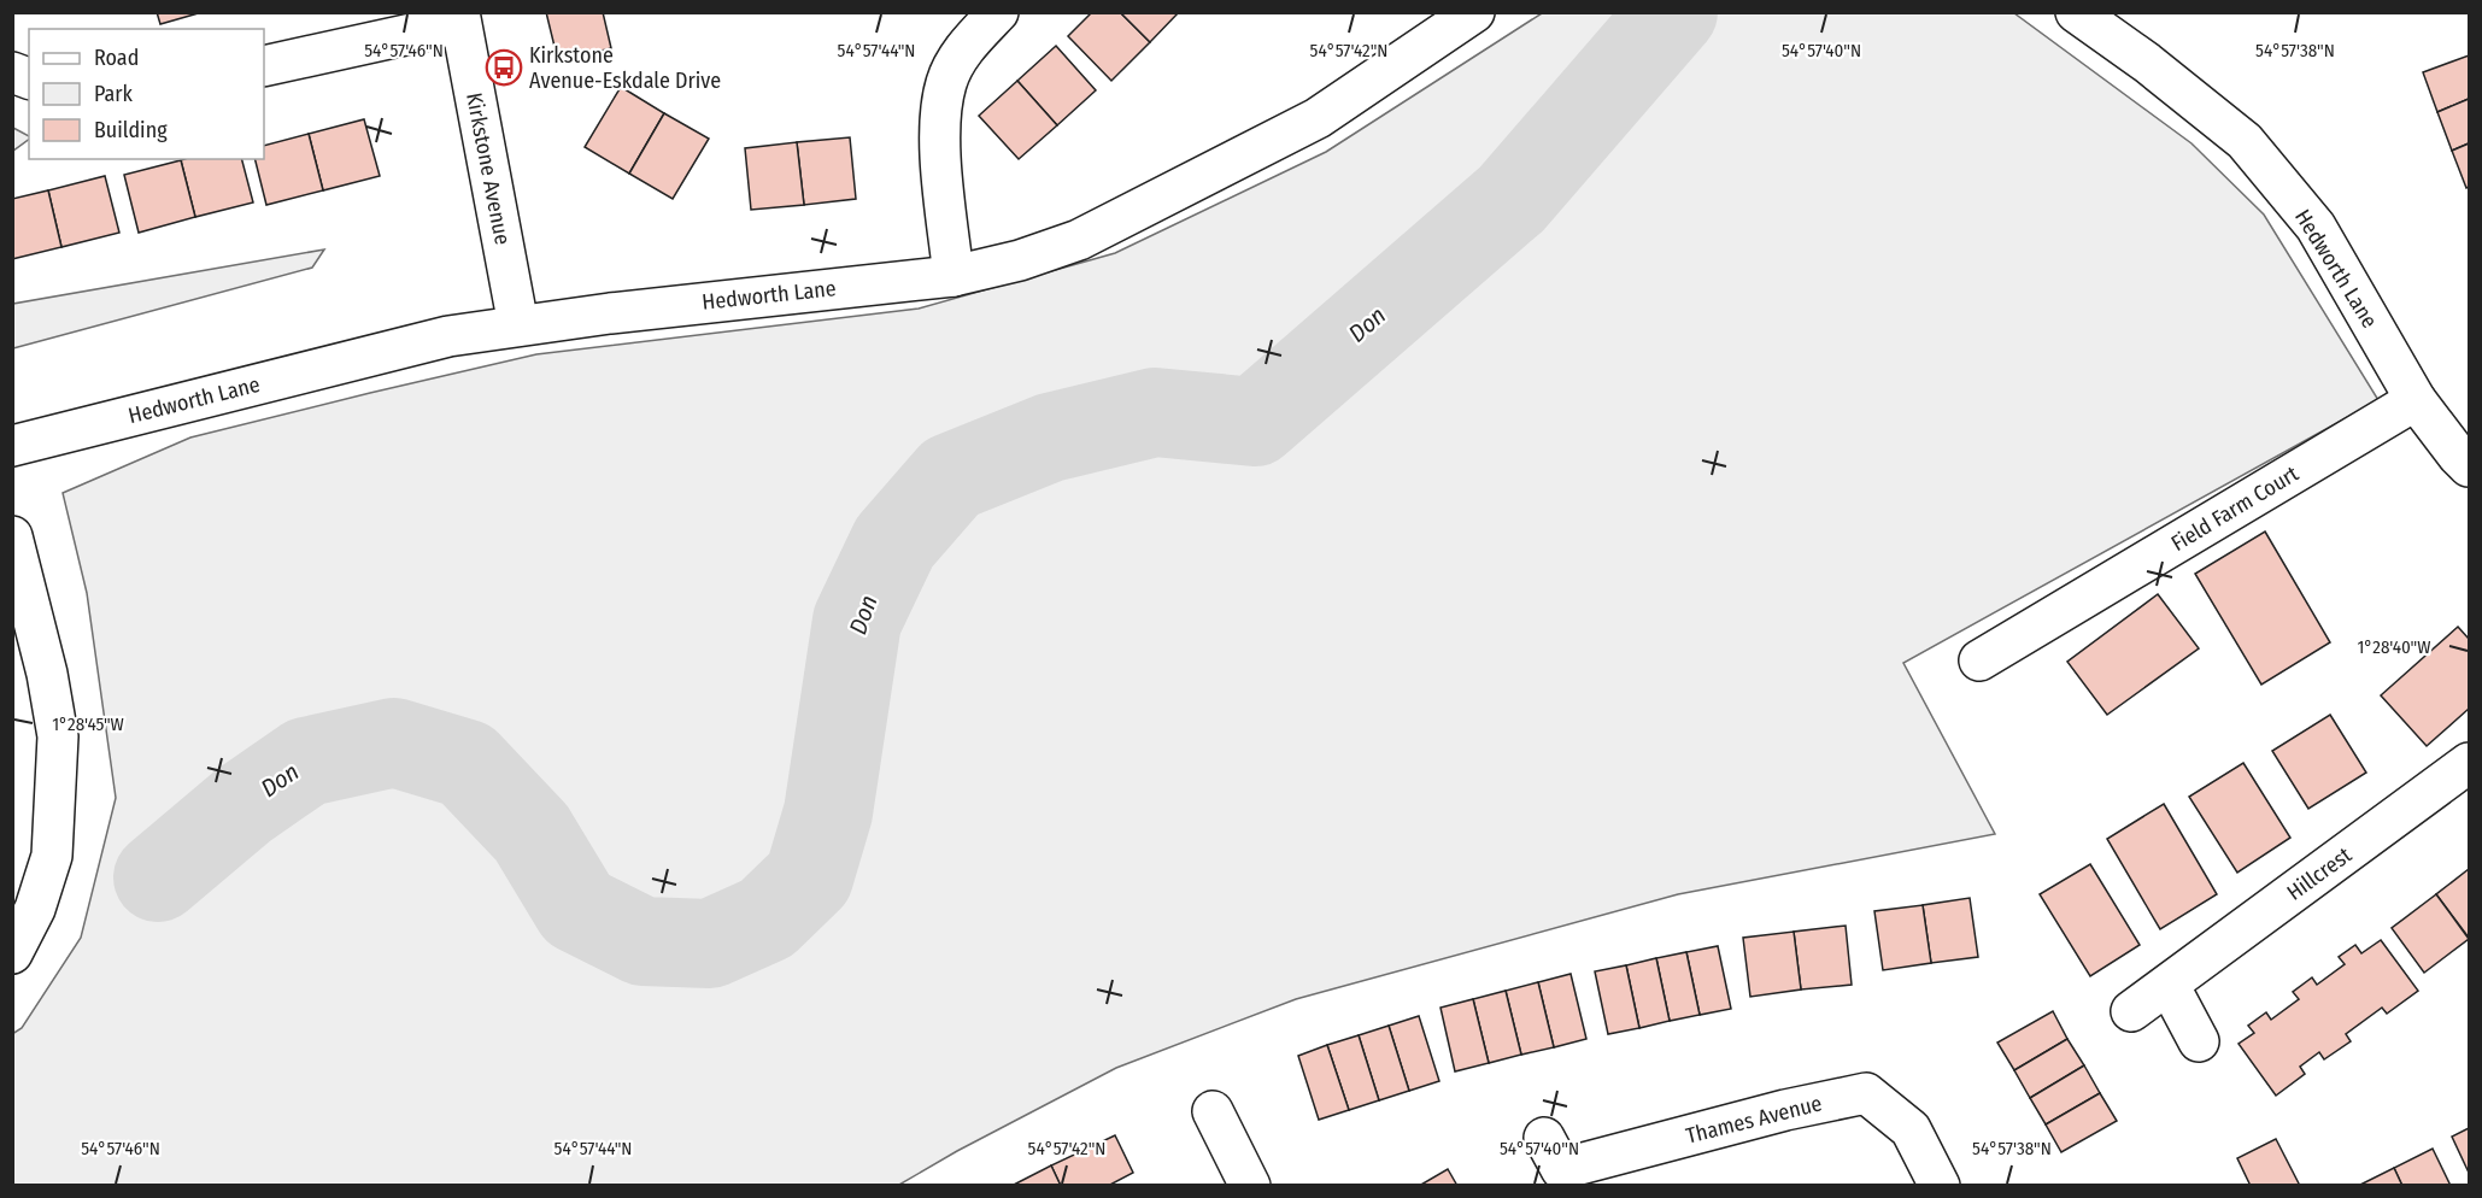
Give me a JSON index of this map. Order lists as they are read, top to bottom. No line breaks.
{"streets":{"street":["Kirkstone Avenue","Hedworth Lane","Field Farm Court","Hillcrest","Thames Avenue"]},"crossings":[["Kirkstone Avenue","Hedworth Lane"],["Hedworth Lane","Field Farm Court"]],"water":["Don"],"places":{"bus stop":["Kirkstone Avenue-Eskdale Drive"]},"legend":["Road","Park","Building"],"coordinates":["54°57'46\"N","54°57'44\"N","54°57'42\"N","54°57'40\"N","54°57'38\"N","1°28'40\"W","1°28'45\"W"]}
